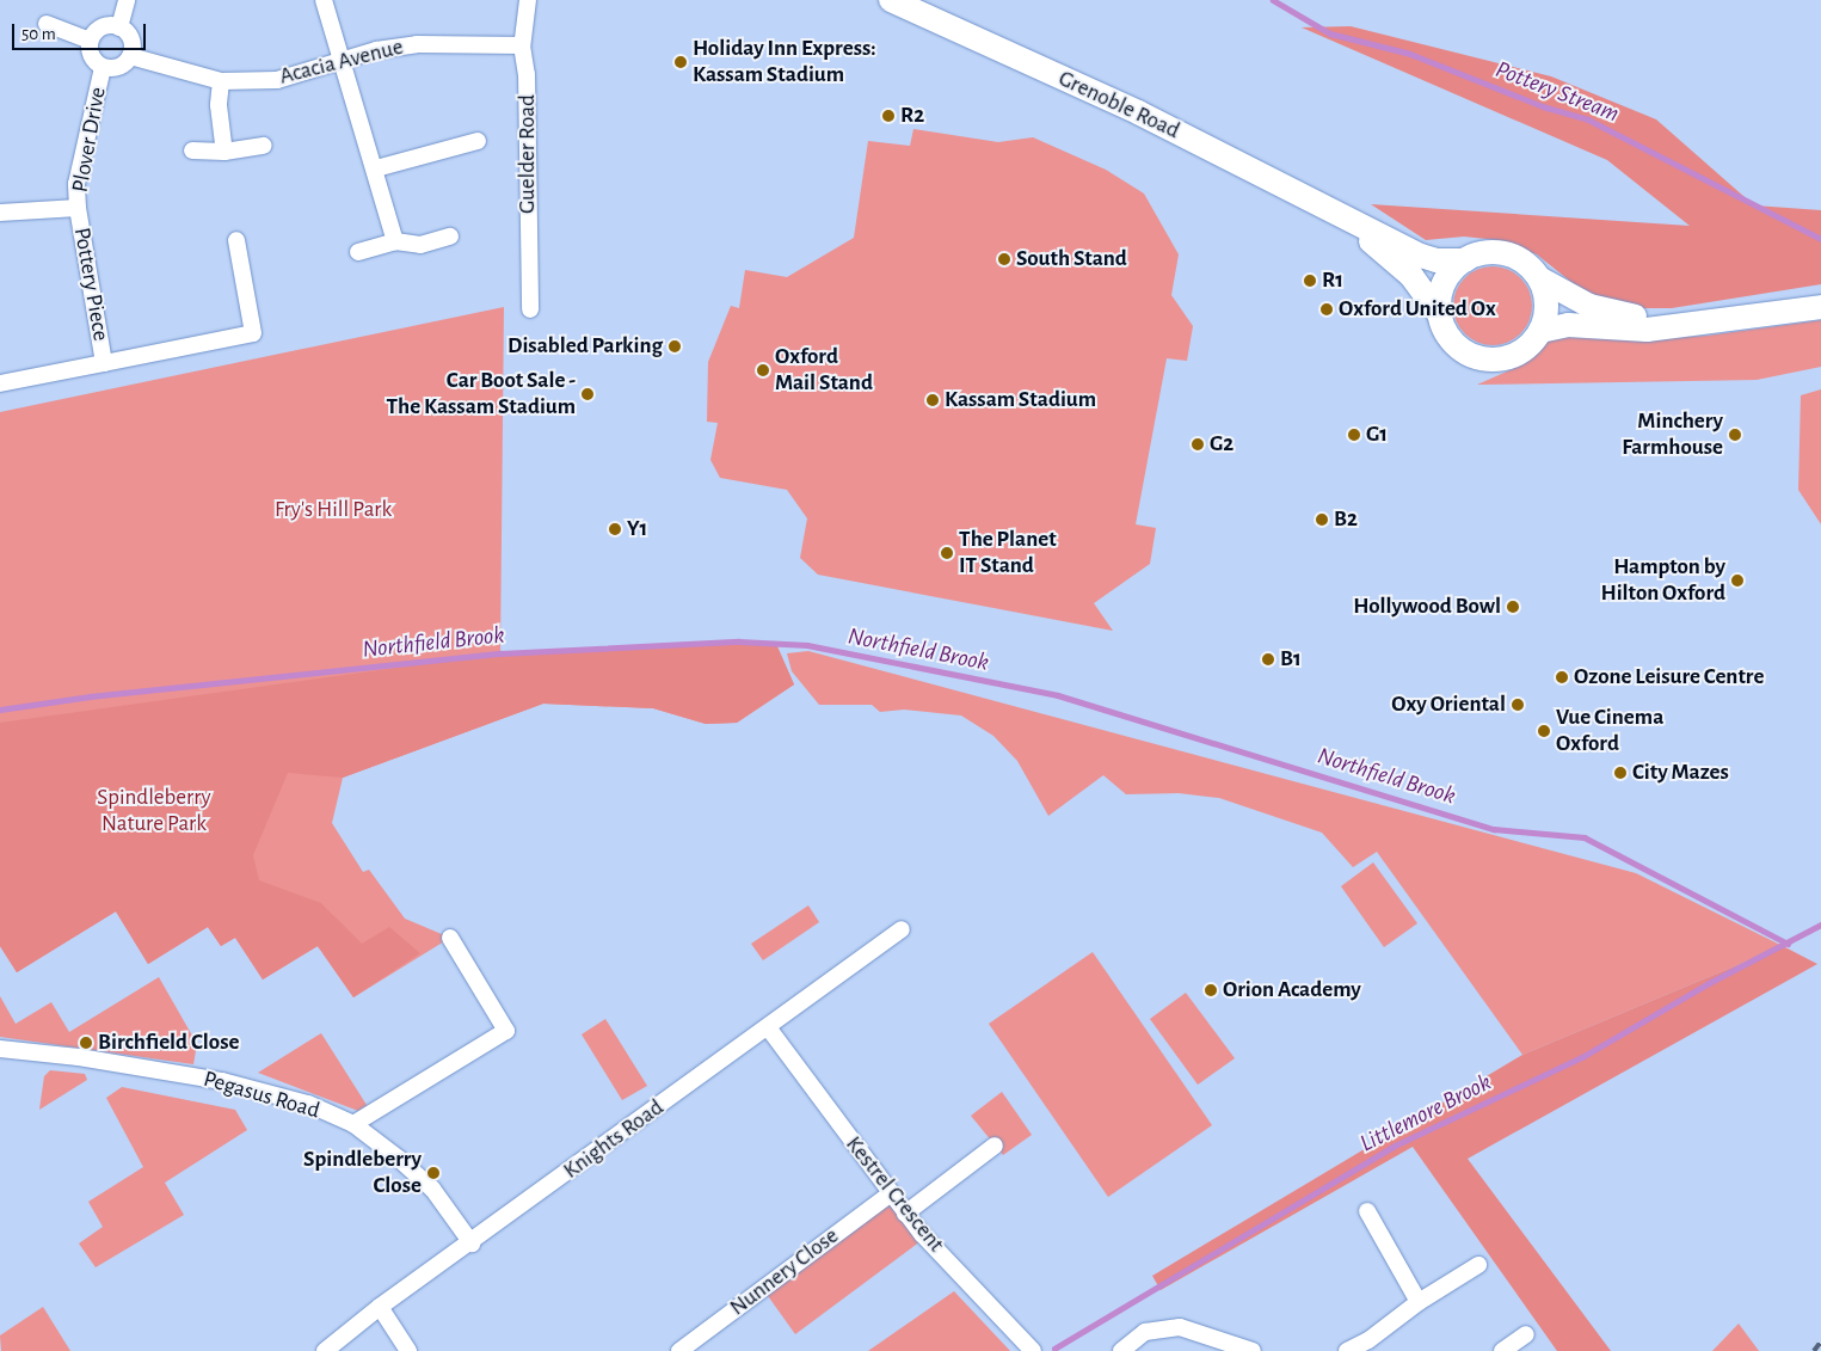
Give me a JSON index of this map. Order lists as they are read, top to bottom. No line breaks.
{"streets":{"street":["Acacia Avenue","Grenoble Road","Plover Drive","Guelder Road","Pottery Piece","Pegasus Road","Knights Road","Kestrel Crescent","Nunnery Close"]},"crossings":[["Acacia Avenue","Plover Drive"],["Acacia Avenue","Guelder Road"],["Plover Drive","Pottery Piece"],["Pegasus Road","Knights Road"],["Knights Road","Kestrel Crescent"],["Kestrel Crescent","Nunnery Close"]],"water":["Pottery Stream","Northfield Brook","Littlemore Brook"],"parks":["Fry's Hill Park","Spindleberry Nature Park"],"places":["Holiday Inn Express: Kassam Stadium","R2","South Stand","R1","Oxford United Ox","Disabled Parking","Oxford Mail Stand","Car Boot Sale - The Kassam Stadium","Kassam Stadium","G1","Minchery Farmhouse","G2","B2","Y1","The Planet IT Stand","Hampton by Hilton Oxford","Hollywood Bowl","B1","Ozone Leisure Centre","Oxy Oriental","Vue Cinema Oxford","City Mazes","Orion Academy","Birchfield Close","Spindleberry Close"],"scale_bar":"50 m"}
